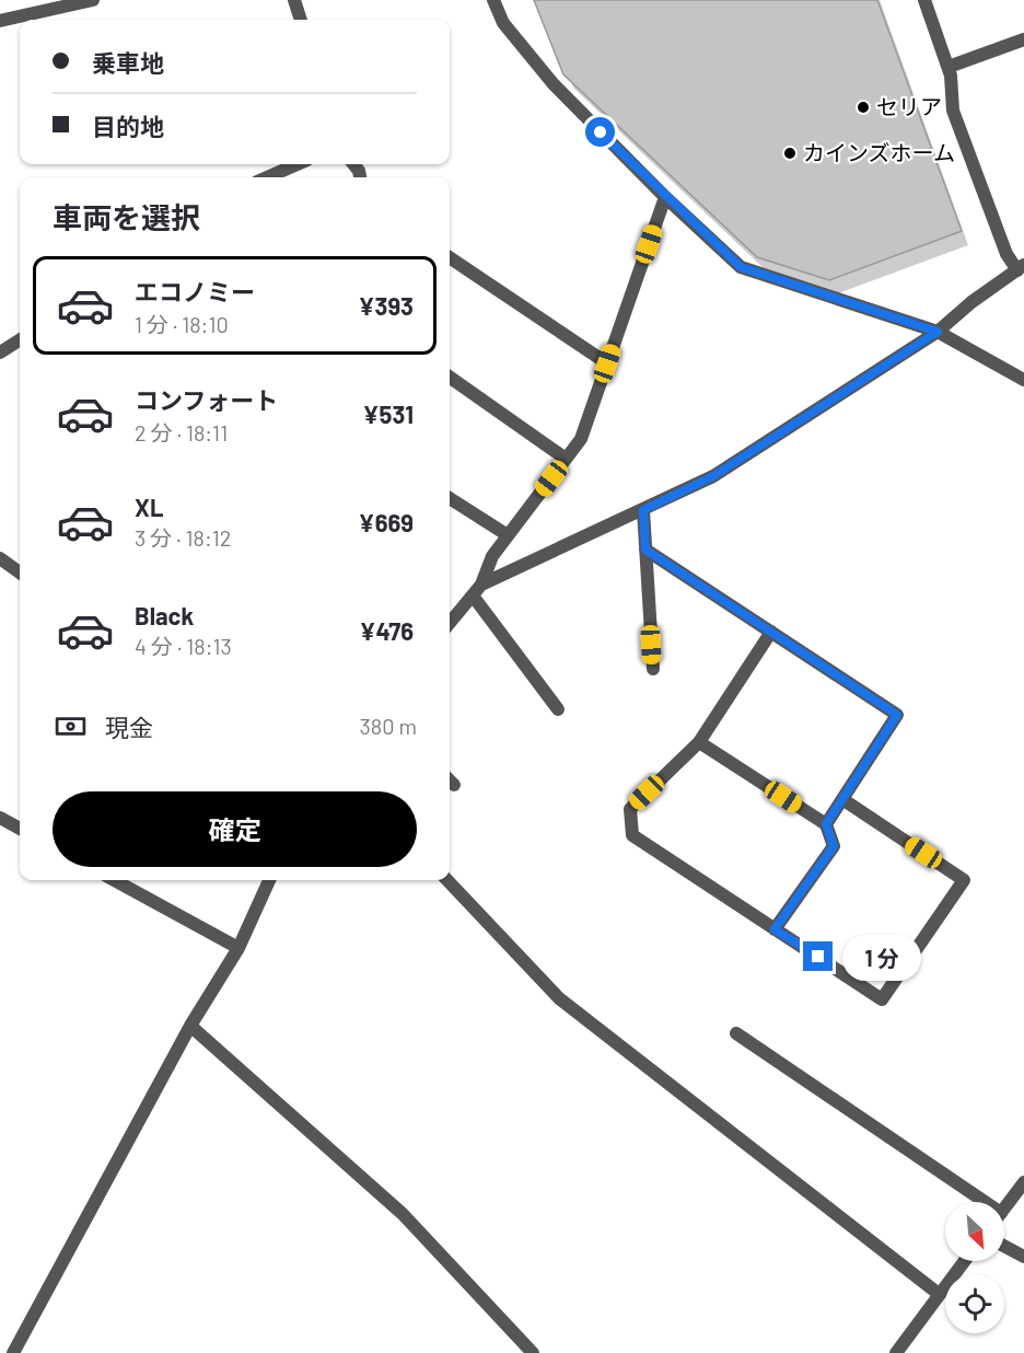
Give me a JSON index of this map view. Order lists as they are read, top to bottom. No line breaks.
{"places":["セリア","カインズホーム"],"north":"bottom right","page":{"banner":["乗車地","目的地"],"heading":"車両を選択","list":[{"name":"エコノミー","note":"1 分 · 18:10","value":"¥393"},{"name":"コンフォート","note":"2 分 · 18:11","value":"¥531"},{"name":"XL","note":"3 分 · 18:12","value":"¥669"},{"name":"Black","note":"4 分 · 18:13","value":"¥476"}],"pay":["現金","380 m"],"buttons":"確定","bubble":"1 分"}}
